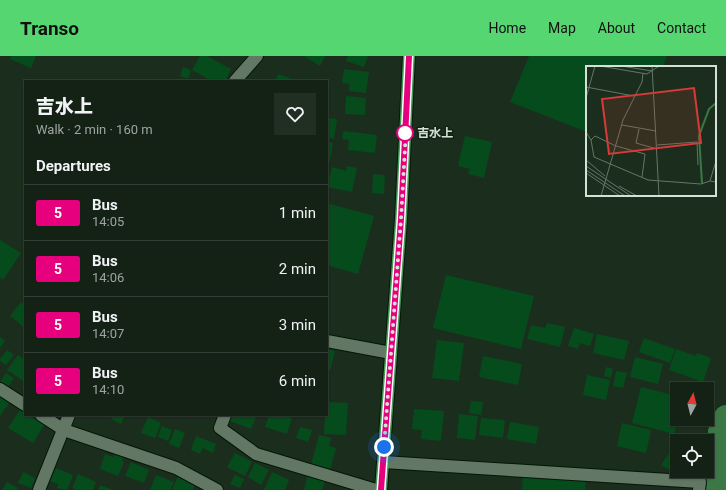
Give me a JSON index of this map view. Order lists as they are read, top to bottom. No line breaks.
{"places":["吉水上"],"lines":["bus line 5"],"north":"top","page":{"header":"Transo","nav":["Home","Map","About","Contact"],"heading":[["吉水上","Walk · 2 min · 160 m"],"Departures"],"list":[{"mark":"5","name":"Bus","note":"14:05","value":"1 min"},{"mark":"5","name":"Bus","note":"14:06","value":"2 min"},{"mark":"5","name":"Bus","note":"14:07","value":"3 min"},{"mark":"5","name":"Bus","note":"14:10","value":"6 min"}]}}
